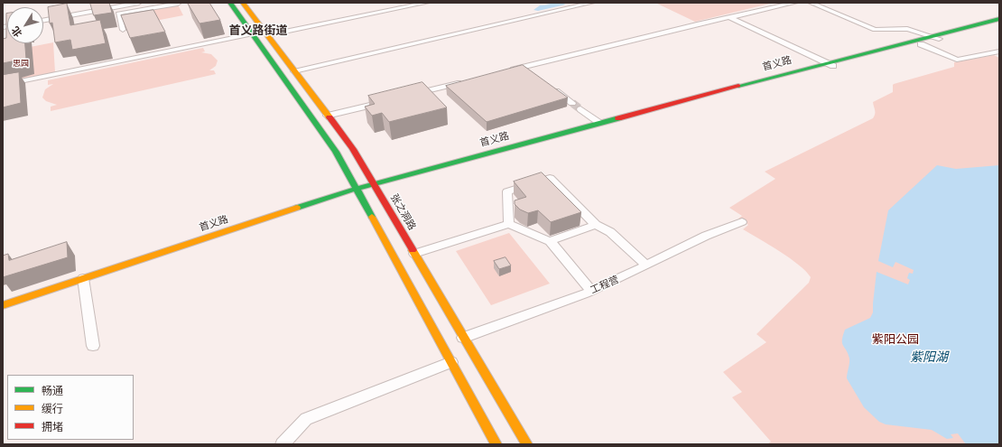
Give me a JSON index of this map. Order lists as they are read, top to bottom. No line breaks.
{"streets":{"main road":["首义路","张之洞路"],"street":["工程营"]},"crossings":[["首义路","张之洞路"],["张之洞路","工程营"]],"districts":["首义路街道"],"water":["紫阳湖"],"parks":["思园","紫阳公园"],"legend":["畅通","缓行","拥堵"],"north":"bottom left"}
